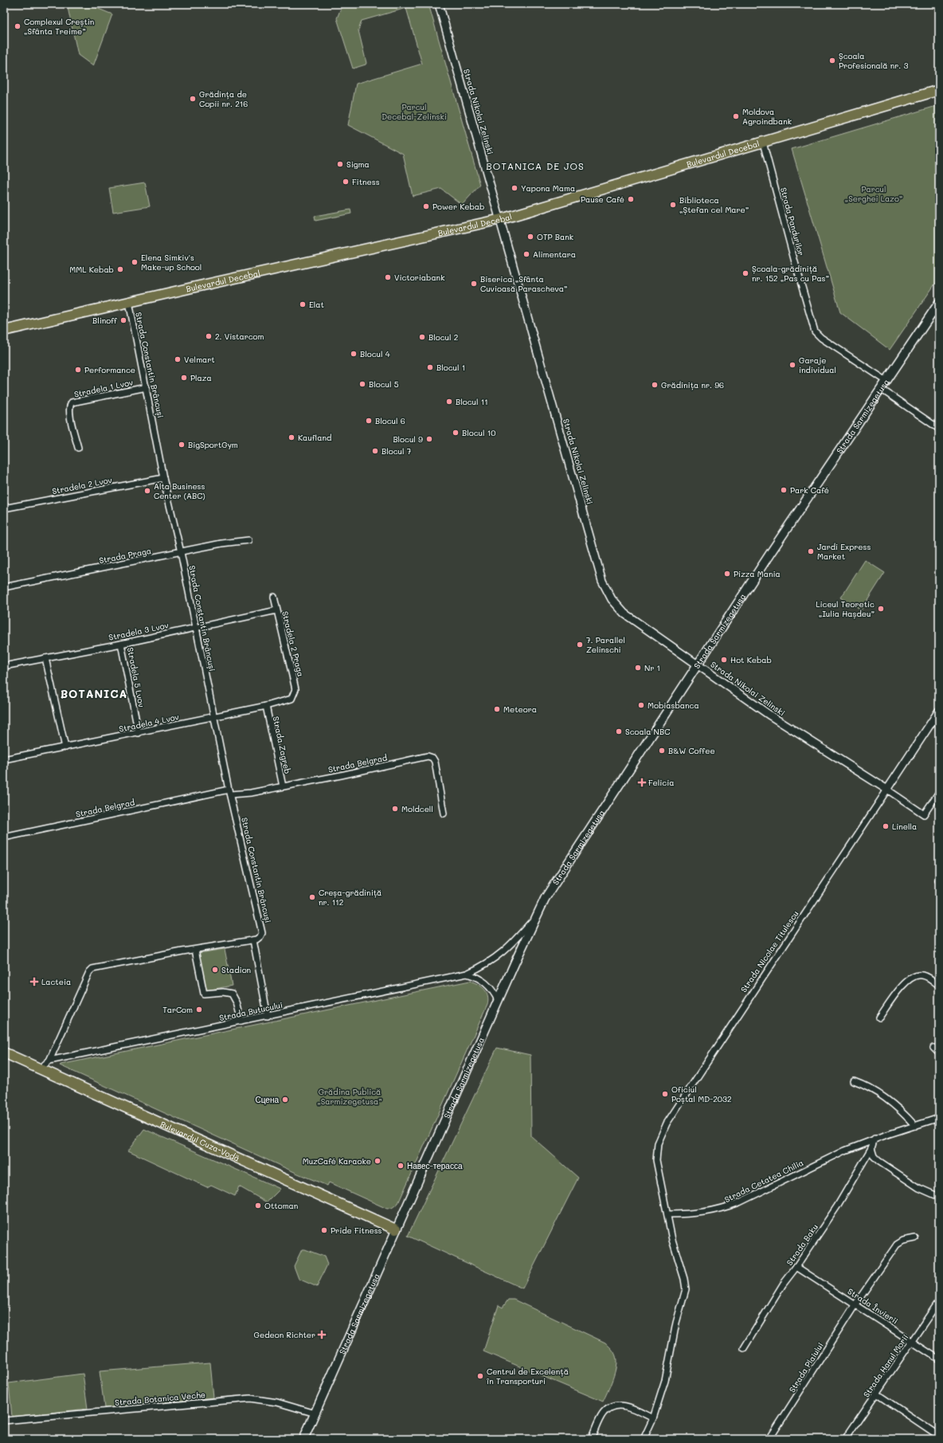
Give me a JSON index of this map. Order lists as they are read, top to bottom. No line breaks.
{"streets":{"main road":["Bulevardul Decebal","Strada Sarmizegetusa","Bulevardul Cuza-Vodă"],"street":["Strada Nikolai Zelinski","Strada Pandurilor","Strada Constantin Brâncuși","Stradela 1 Lvov","Stradela 2 Lvov","Strada Praga","Stradela 3 Lvov","Stradela 2 Praga","Stradela 5 Lvov","Stradela 4 Lvov","Strada Zagreb","Strada Belgrad","Strada Nicolae Titulescu","Strada Butucului","Strada Cetatea Chilia","Strada Baku","Strada Învierii","Strada Hanul Morii","Strada Plaiului","Strada Botanica Veche"]},"crossings":[["Strada Nikolai Zelinski","Bulevardul Decebal"],["Strada Nikolai Zelinski","Strada Sarmizegetusa"],["Strada Nikolai Zelinski","Strada Nicolae Titulescu"],["Bulevardul Decebal","Strada Pandurilor"],["Bulevardul Decebal","Strada Constantin Brâncuși"],["Strada Pandurilor","Strada Sarmizegetusa"],["Strada Constantin Brâncuși","Stradela 1 Lvov"],["Strada Constantin Brâncuși","Stradela 2 Lvov"],["Strada Constantin Brâncuși","Strada Praga"],["Strada Constantin Brâncuși","Stradela 3 Lvov"],["Strada Constantin Brâncuși","Stradela 4 Lvov"],["Strada Constantin Brâncuși","Strada Belgrad"],["Strada Sarmizegetusa","Strada Butucului"],["Strada Sarmizegetusa","Bulevardul Cuza-Vodă"],["Strada Sarmizegetusa","Strada Botanica Veche"],["Stradela 3 Lvov","Stradela 2 Praga"],["Stradela 3 Lvov","Stradela 5 Lvov"],["Stradela 2 Praga","Stradela 4 Lvov"],["Stradela 5 Lvov","Stradela 4 Lvov"],["Stradela 4 Lvov","Strada Zagreb"],["Strada Zagreb","Strada Belgrad"],["Strada Nicolae Titulescu","Strada Cetatea Chilia"],["Strada Cetatea Chilia","Strada Baku"],["Strada Baku","Strada Învierii"],["Strada Învierii","Strada Hanul Morii"],["Strada Învierii","Strada Plaiului"]],"districts":["BOTANICA DE JOS","BOTANICA"],"parks":["Parcul Decebal-Zelinski","Parcul „Serghei Lazo”","Grădina Publică „Sarmizegetusa”"],"places":{"other":["Complexul Creștin „Sfânta Treime”","Școala Profesională nr. 3","Grădința de Copii nr. 216","Moldova Agroindbank","Sigma","Fitness","Yapona Mama","Pause Café","Biblioteca „Ștefan cel Mare”","Power Kebab","OTP Bank","Alimentara","Elena Simkiv's Make-up School","MML Kebab","Școala-grădiniță nr. 152 „Pas cu Pas”","Victoriabank","Biserica „Sfânta Cuvioasă Parascheva”","Elat","Blinoff","2. Vistarcom","Blocul 2","Blocul 4","Velmart","Garaje individual","Blocul 1","Performance","Plaza","Blocul 5","Grădinița nr. 96","Blocul 11","Blocul 6","Blocul 10","Kaufland","Blocul 9","BigSportGym","Blocul 7","Park Café","Alta Business Center (ABC)","Jardi Express Market","Pizza Mania","Liceul Teoretic „Iulia Hașdeu”","7. Parallel Zelinschi","Hot Kebab","Nr 1","Mobiasbanca","Meteora","Scoala NBC","B&W Coffee","Moldcell","Linella","Creșa-grădiniță nr. 112","Stadion","TarCom","Oficiul Poștal MD-2032","Сцена","MuzCafé Karaoke","Навес-терасса","Ottoman","Pride Fitness","Centrul de Excelență în Transporturi"],"health":["Felicia","Lacteia","Gedeon Richter"]}}
